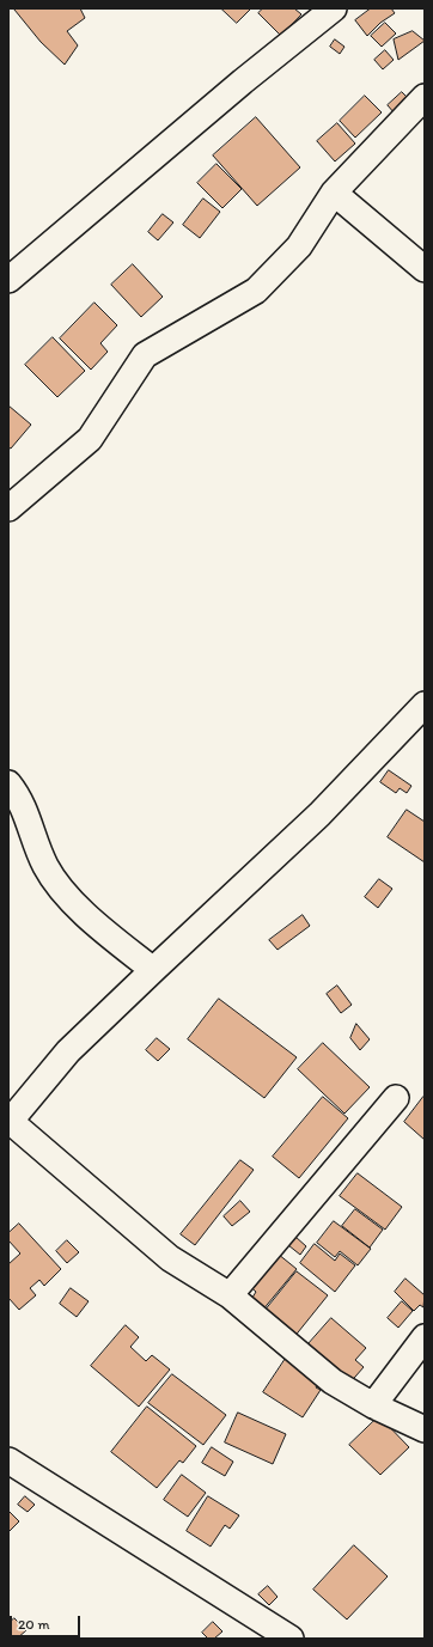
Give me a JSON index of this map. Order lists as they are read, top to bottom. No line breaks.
{"scale_bar":"20 m"}
